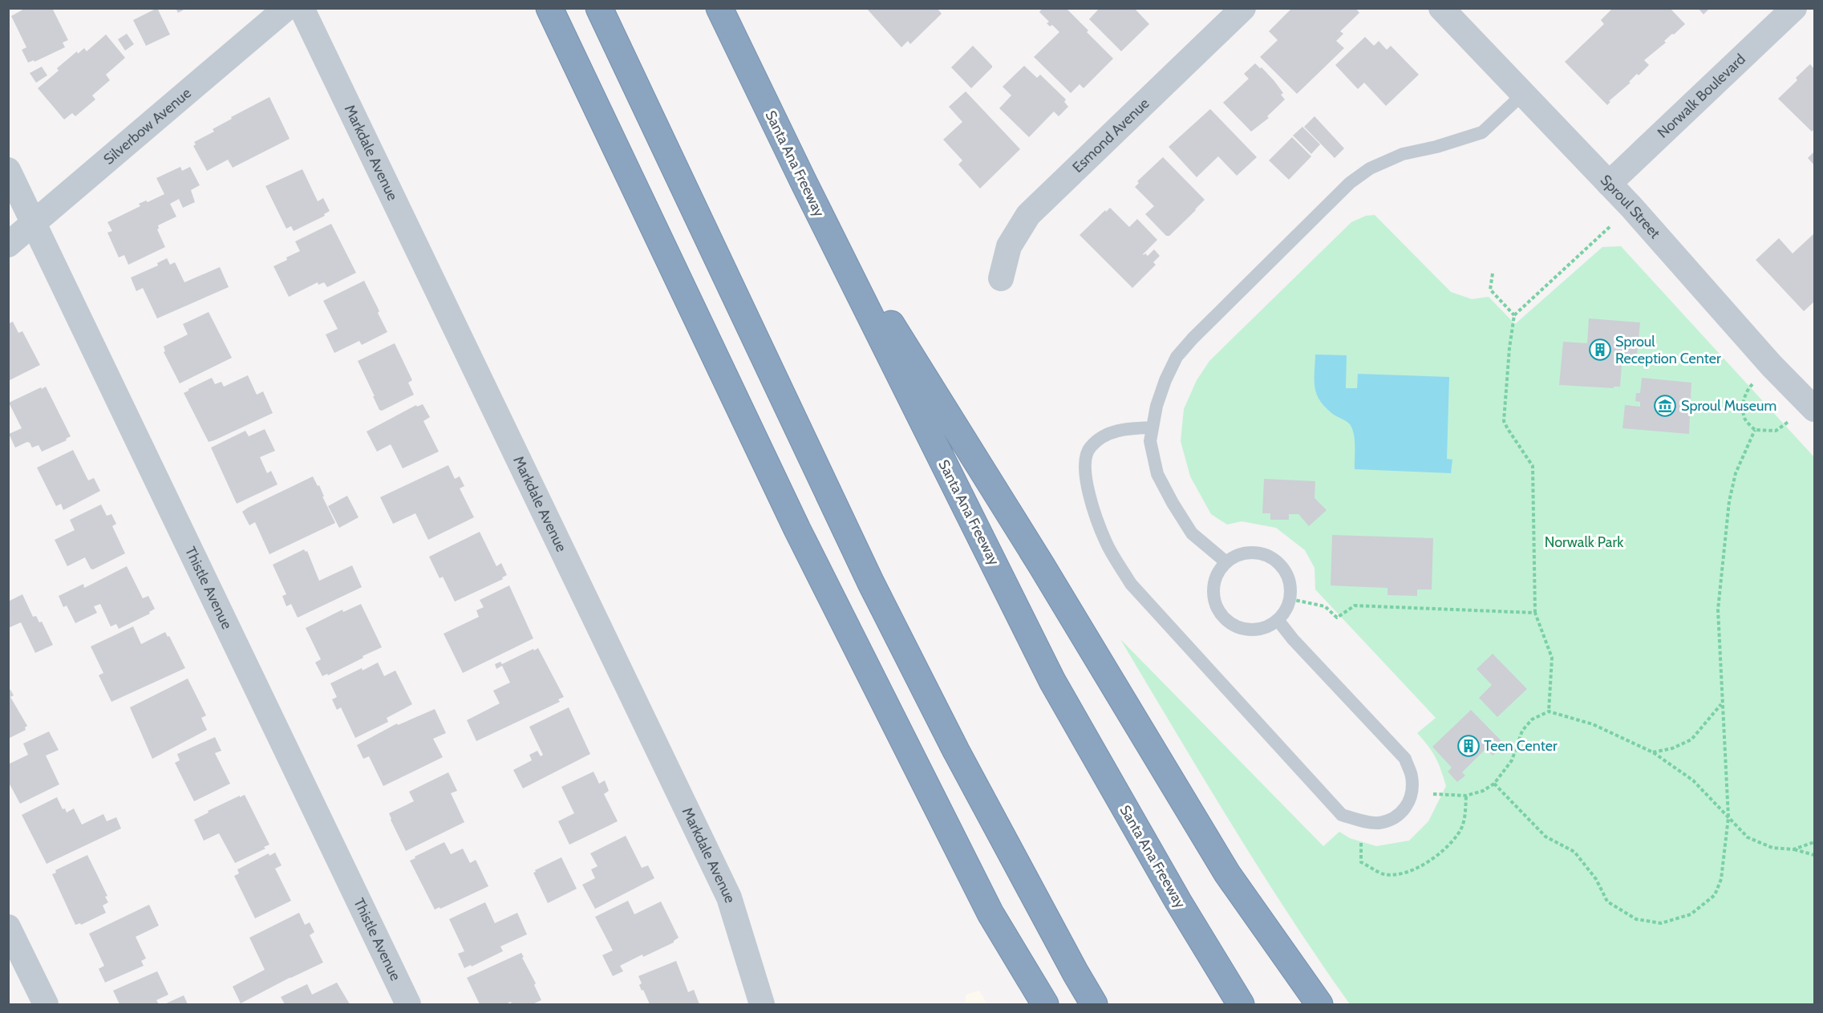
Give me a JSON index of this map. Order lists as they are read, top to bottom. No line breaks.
{"streets":{"highway":["Santa Ana Freeway"],"street":["Norwalk Boulevard","Silverbow Avenue","Esmond Avenue","Markdale Avenue","Sproul Street","Thistle Avenue"]},"crossings":[["Norwalk Boulevard","Sproul Street"],["Silverbow Avenue","Thistle Avenue"]],"parks":["Norwalk Park"],"places":{"building":["Sproul Reception Center","Teen Center"],"museum":["Sproul Museum"]}}
